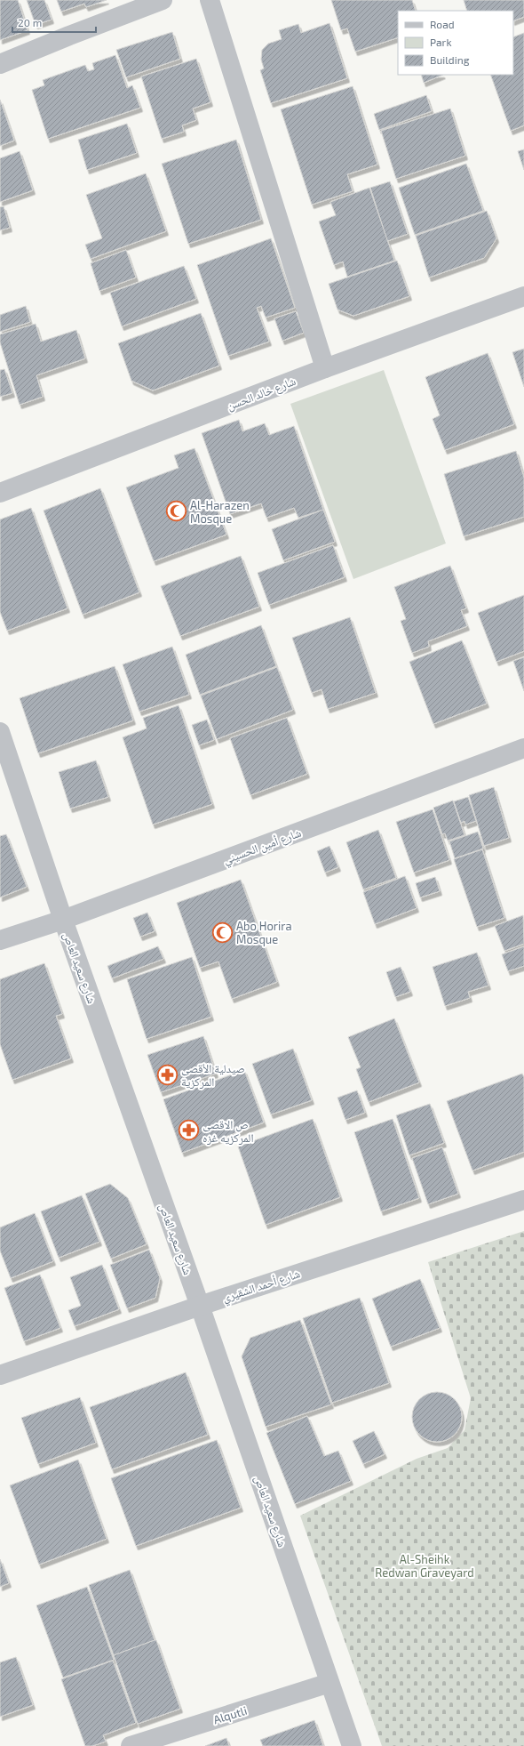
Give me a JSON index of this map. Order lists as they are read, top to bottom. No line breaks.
{"streets":{"street":["شارع خالد الحسن","شارع أمين الحسيني","شارع سعيد العاص","شارع أحمد الشقيري","Alqutli"]},"crossings":[["شارع أمين الحسيني","شارع سعيد العاص"],["شارع سعيد العاص","شارع أحمد الشقيري"],["شارع سعيد العاص","Alqutli"]],"parks":["Al-Sheihk Redwan Graveyard"],"places":{"mosque":["Al-Harazen Mosque","Abo Horira Mosque"],"pharmacy":["صيدلية الأقصى المركزية","ص الاقصى المركزيه غزه"]},"legend":["Road","Park","Building"],"scale_bar":"20 m"}
